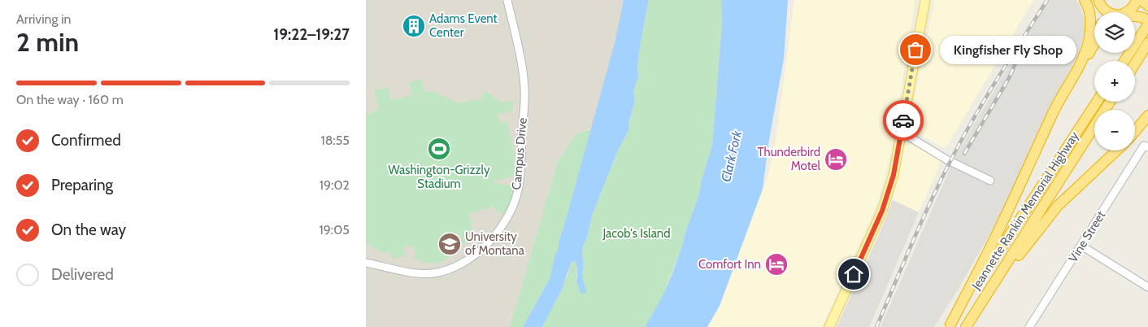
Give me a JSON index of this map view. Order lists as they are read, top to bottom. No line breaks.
{"streets":{"highway":["Jeannette Rankin Memorial Highway"],"street":["Campus Drive","Vine Street"]},"water":["Clark Fork"],"parks":["Jacob's Island"],"places":{"building":["Adams Event Center"],"other":["Kingfisher Fly Shop"],"sports":["Washington-Grizzly Stadium"],"hotel":["Thunderbird Motel","Comfort Inn"],"school or university":["University of Montana"]},"page":{"heading":["2 min","Arriving in","19:22–19:27"],"map_buttons":["+","−"],"bubble":"Kingfisher Fly Shop","bar":"On the way · 160 m","list":[["Confirmed","18:55"],["Preparing","19:02"],["On the way","19:05"],"Delivered"]}}
